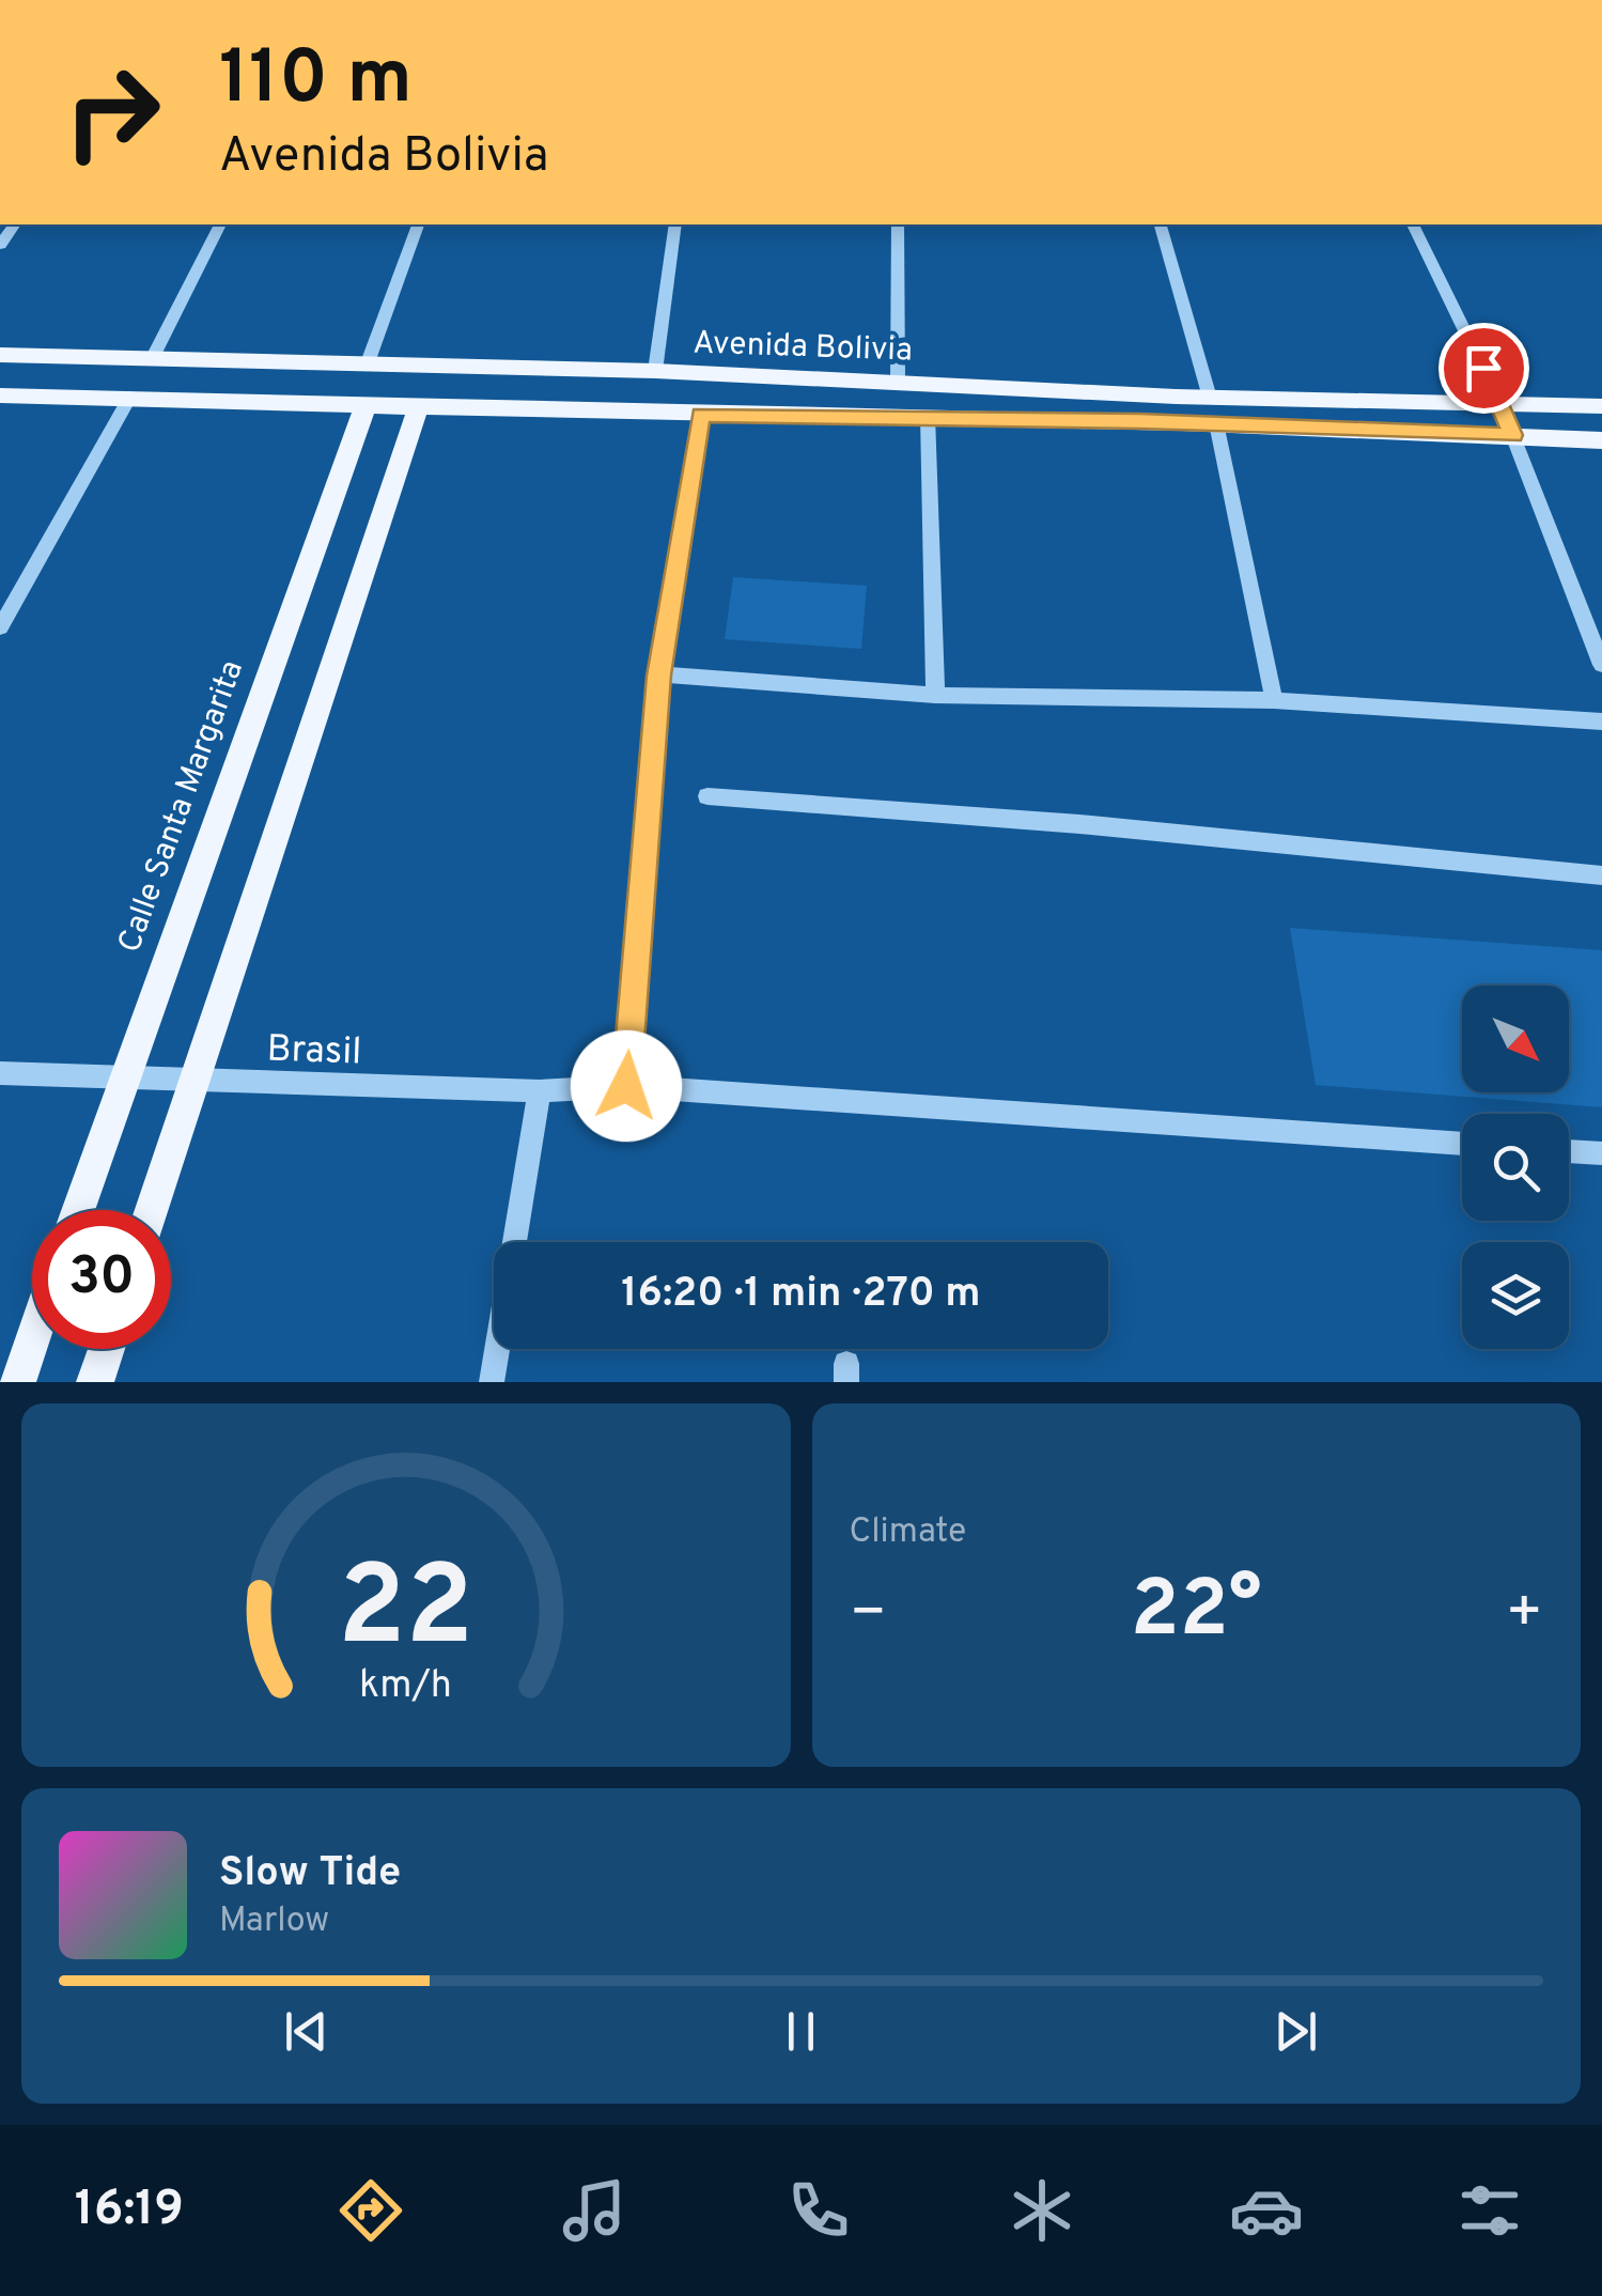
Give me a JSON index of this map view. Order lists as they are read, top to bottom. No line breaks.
{"streets":{"main road":["Avenida Bolivia","Calle Santa Margarita"],"street":["Brasil"]},"crossings":[["Avenida Bolivia","Calle Santa Margarita"],["Calle Santa Margarita","Brasil"]],"north":"bottom right","page":{"turn":["110 m","Avenida Bolivia"],"limit":"30","trip":"16:20 · 1 min · 270 m","tile":"Climate","heat":["−","22°","+"],"song":["Slow Tide","Marlow"],"tabs":"16:19","gauge":["22","km/h"]}}
